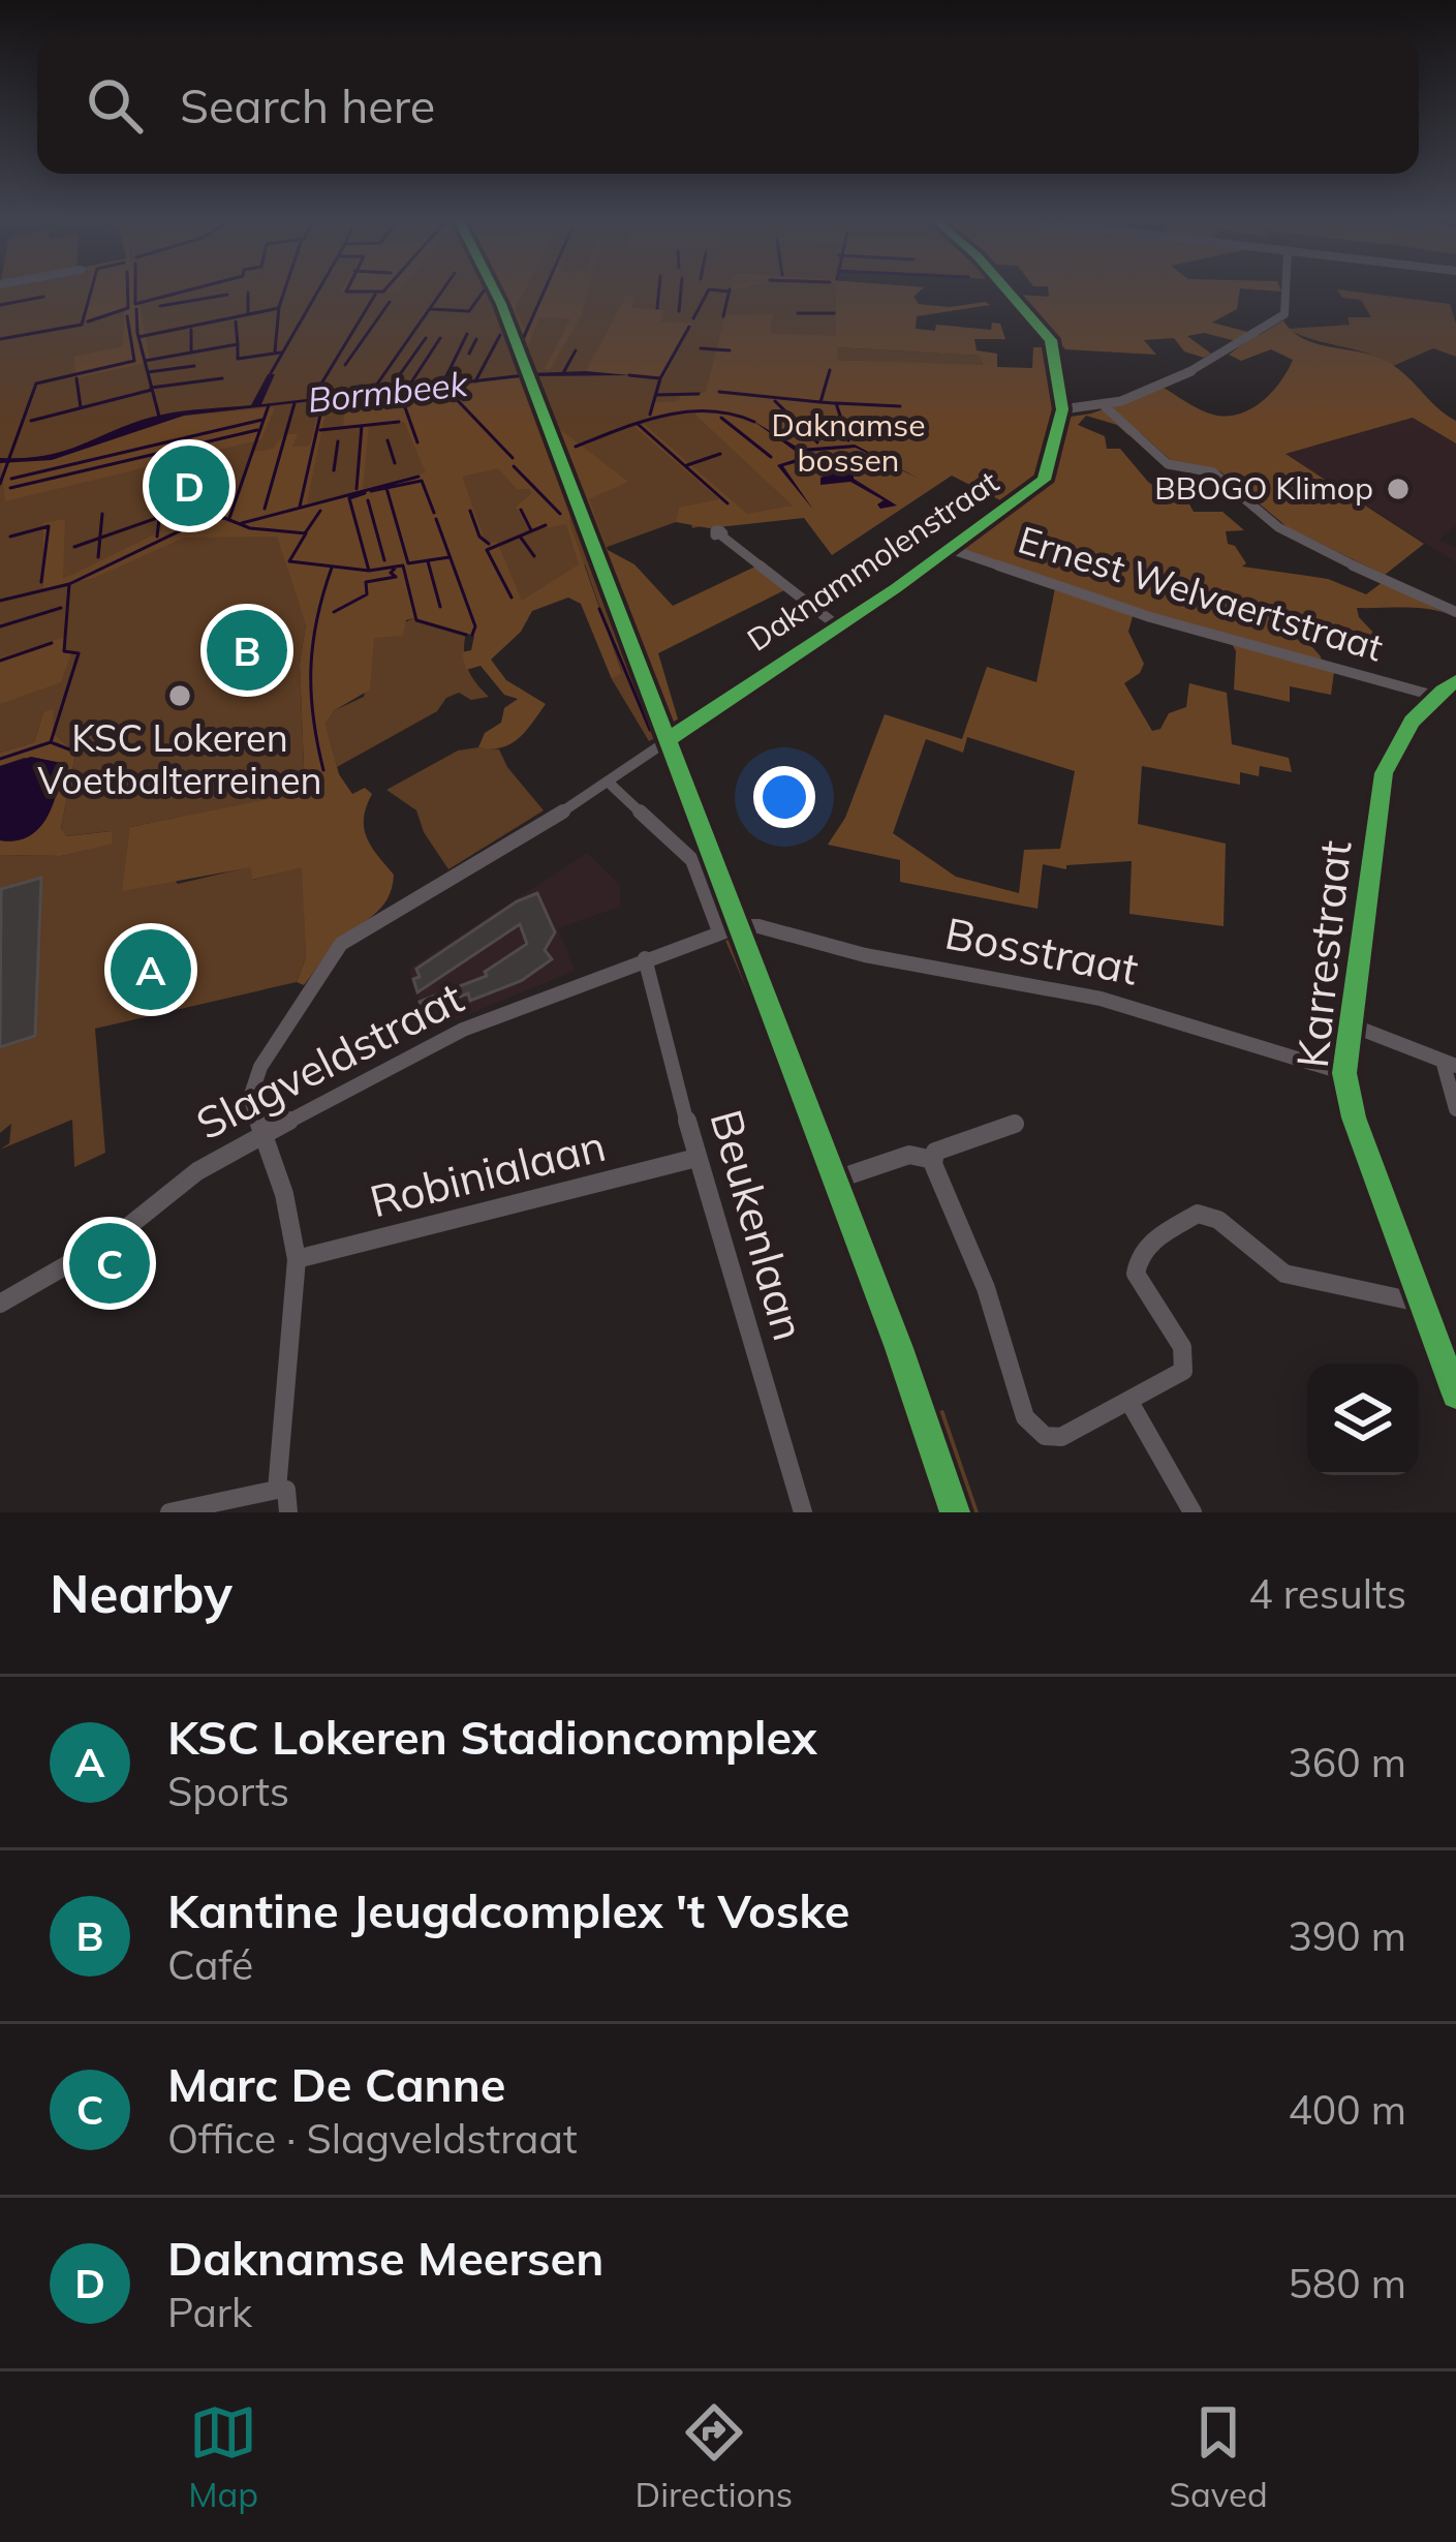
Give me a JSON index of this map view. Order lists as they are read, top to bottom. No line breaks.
{"streets":{"street":["Daknammolenstraat","Ernest Welvaertstraat","Bosstraat","Karrestraat","Slagveldstraat","Robinialaan","Beukenlaan"]},"crossings":[["Daknammolenstraat","Ernest Welvaertstraat"],["Daknammolenstraat","Slagveldstraat"],["Ernest Welvaertstraat","Karrestraat"],["Bosstraat","Karrestraat"],["Bosstraat","Slagveldstraat"],["Slagveldstraat","Beukenlaan"],["Robinialaan","Beukenlaan"]],"water":["Bormbeek"],"parks":["Daknamse bossen"],"places":["BBOGO Klimop","KSC Lokeren Voetbalterreinen"],"page":{"search":"Search here","pins":["D","B","A","C"],"heading":["Nearby","4 results"],"list":[{"mark":"A","name":"KSC Lokeren Stadioncomplex","note":"Sports","value":"360 m"},{"mark":"B","name":"Kantine Jeugdcomplex 't Voske","note":"Café","value":"390 m"},{"mark":"C","name":"Marc De Canne","note":"Office · Slagveldstraat","value":"400 m"},{"mark":"D","name":"Daknamse Meersen","note":"Park","value":"580 m"}],"nav":["Map","Directions","Saved"]}}
